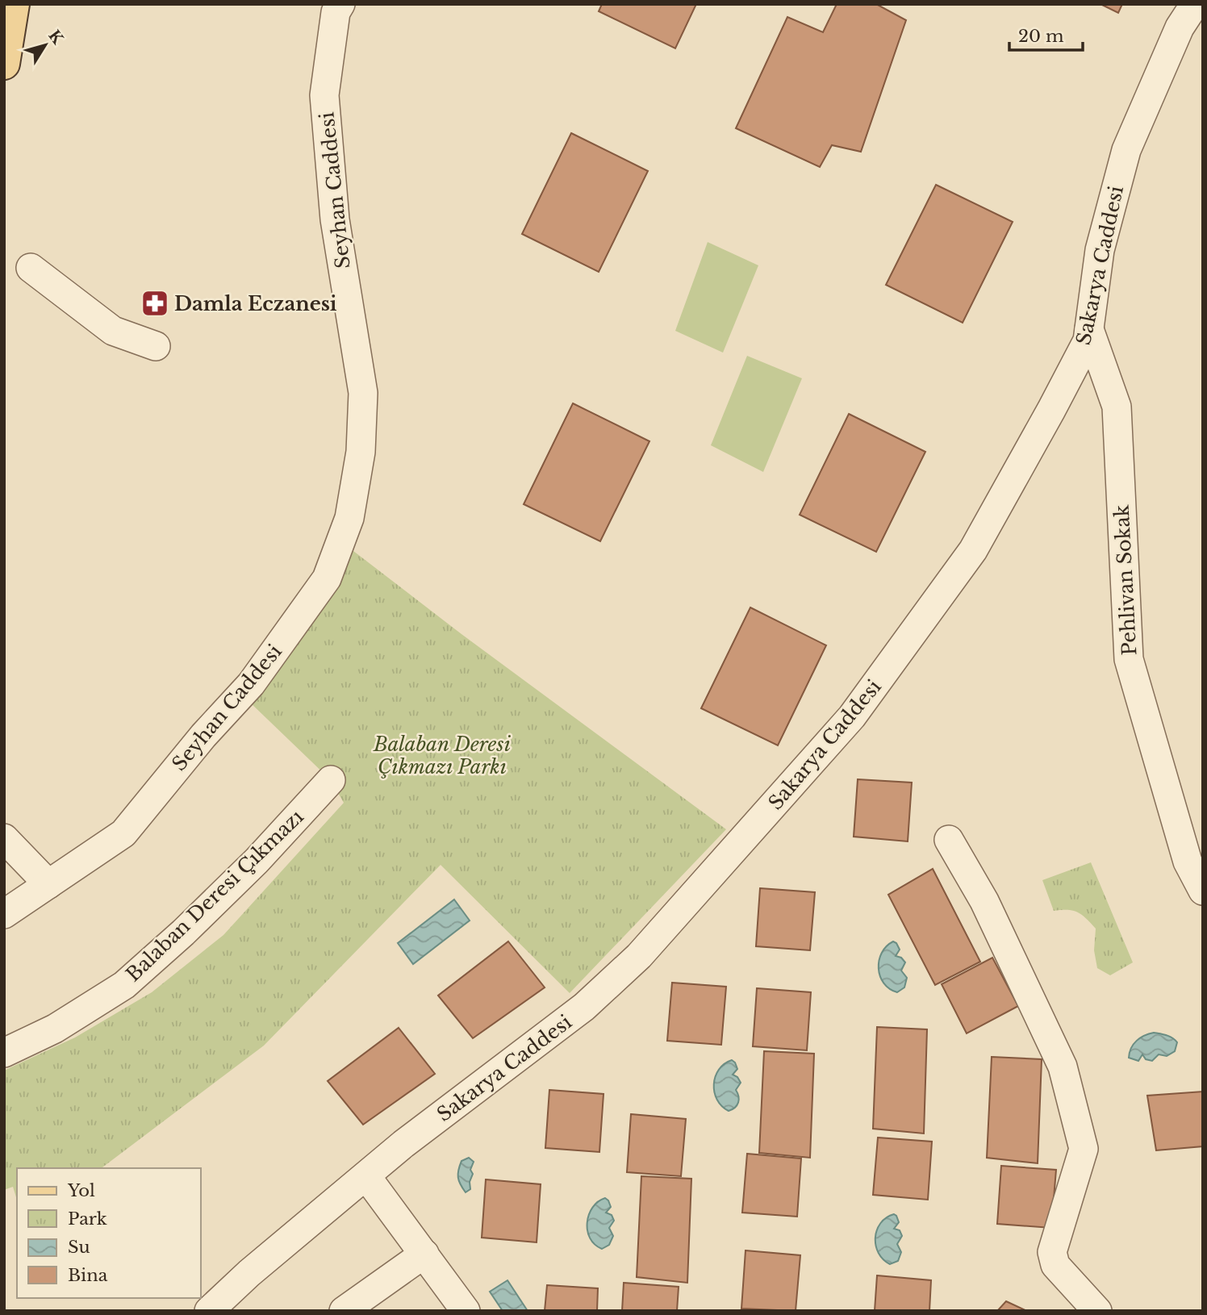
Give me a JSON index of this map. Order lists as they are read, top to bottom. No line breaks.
{"streets":{"street":["Seyhan Caddesi","Sakarya Caddesi","Pehlivan Sokak","Balaban Deresi Çıkmazı"]},"crossings":[["Sakarya Caddesi","Pehlivan Sokak"]],"parks":["Balaban Deresi Çıkmazı Parkı"],"places":{"pharmacy":["Damla Eczanesi"]},"legend":["Yol","Park","Su","Bina"],"scale_bar":"20 m","north":"top right"}
